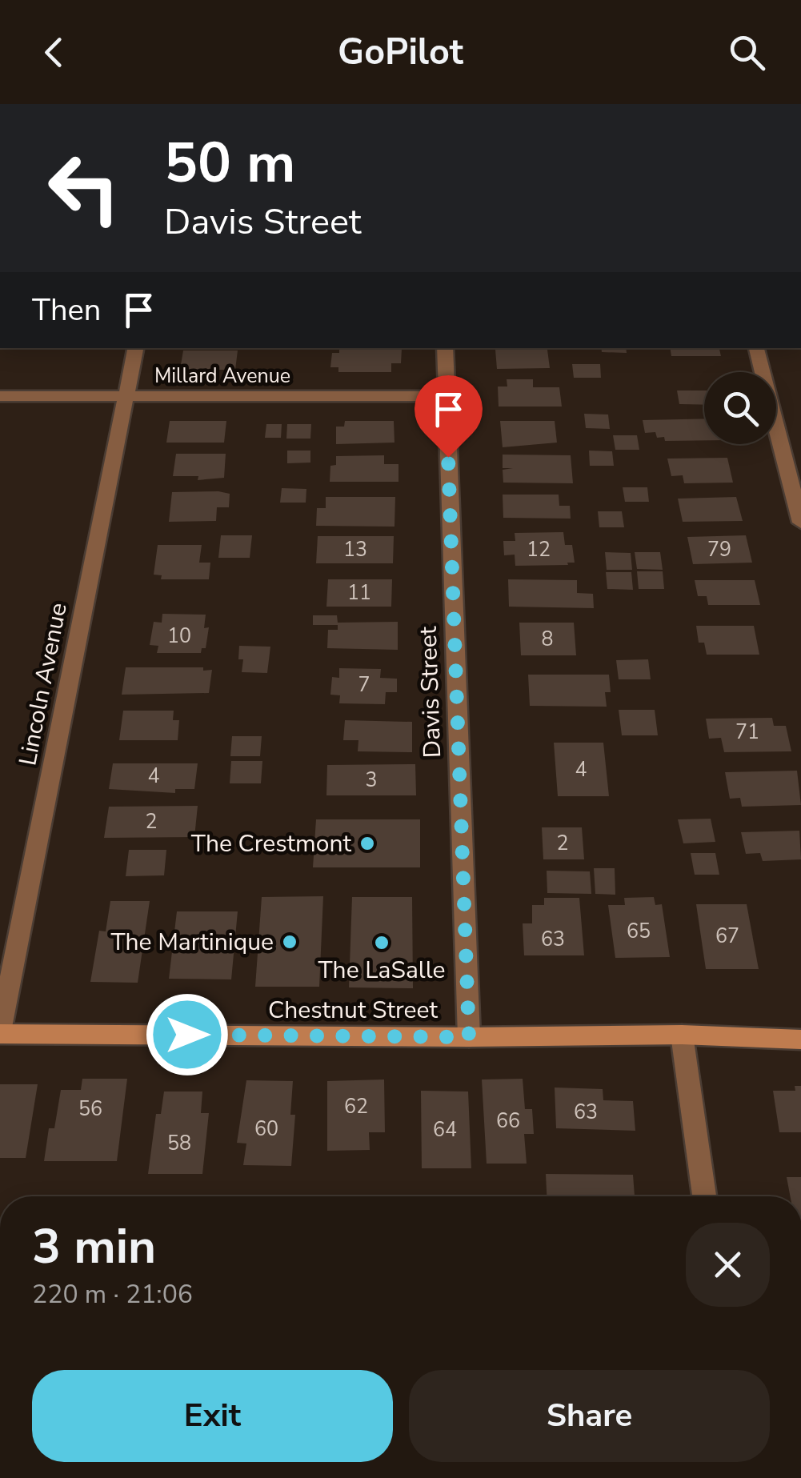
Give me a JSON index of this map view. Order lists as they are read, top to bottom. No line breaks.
{"streets":{"street":["Millard Avenue","Lincoln Avenue","Davis Street","Chestnut Street"]},"crossings":[["Millard Avenue","Lincoln Avenue"],["Millard Avenue","Davis Street"],["Lincoln Avenue","Chestnut Street"],["Davis Street","Chestnut Street"]],"places":["The Crestmont","The Martinique","The LaSalle"],"house_numbers":["13","12","79","11","10","8","7","71","4","4","3","2","2","65","67","63","62","56","63","66","60","64","58"],"page":{"header":"GoPilot","turn":["50 m","Davis Street"],"then":"Then","heading":["3 min","220 m · 21:06"],"buttons":["Exit","Share"]}}
